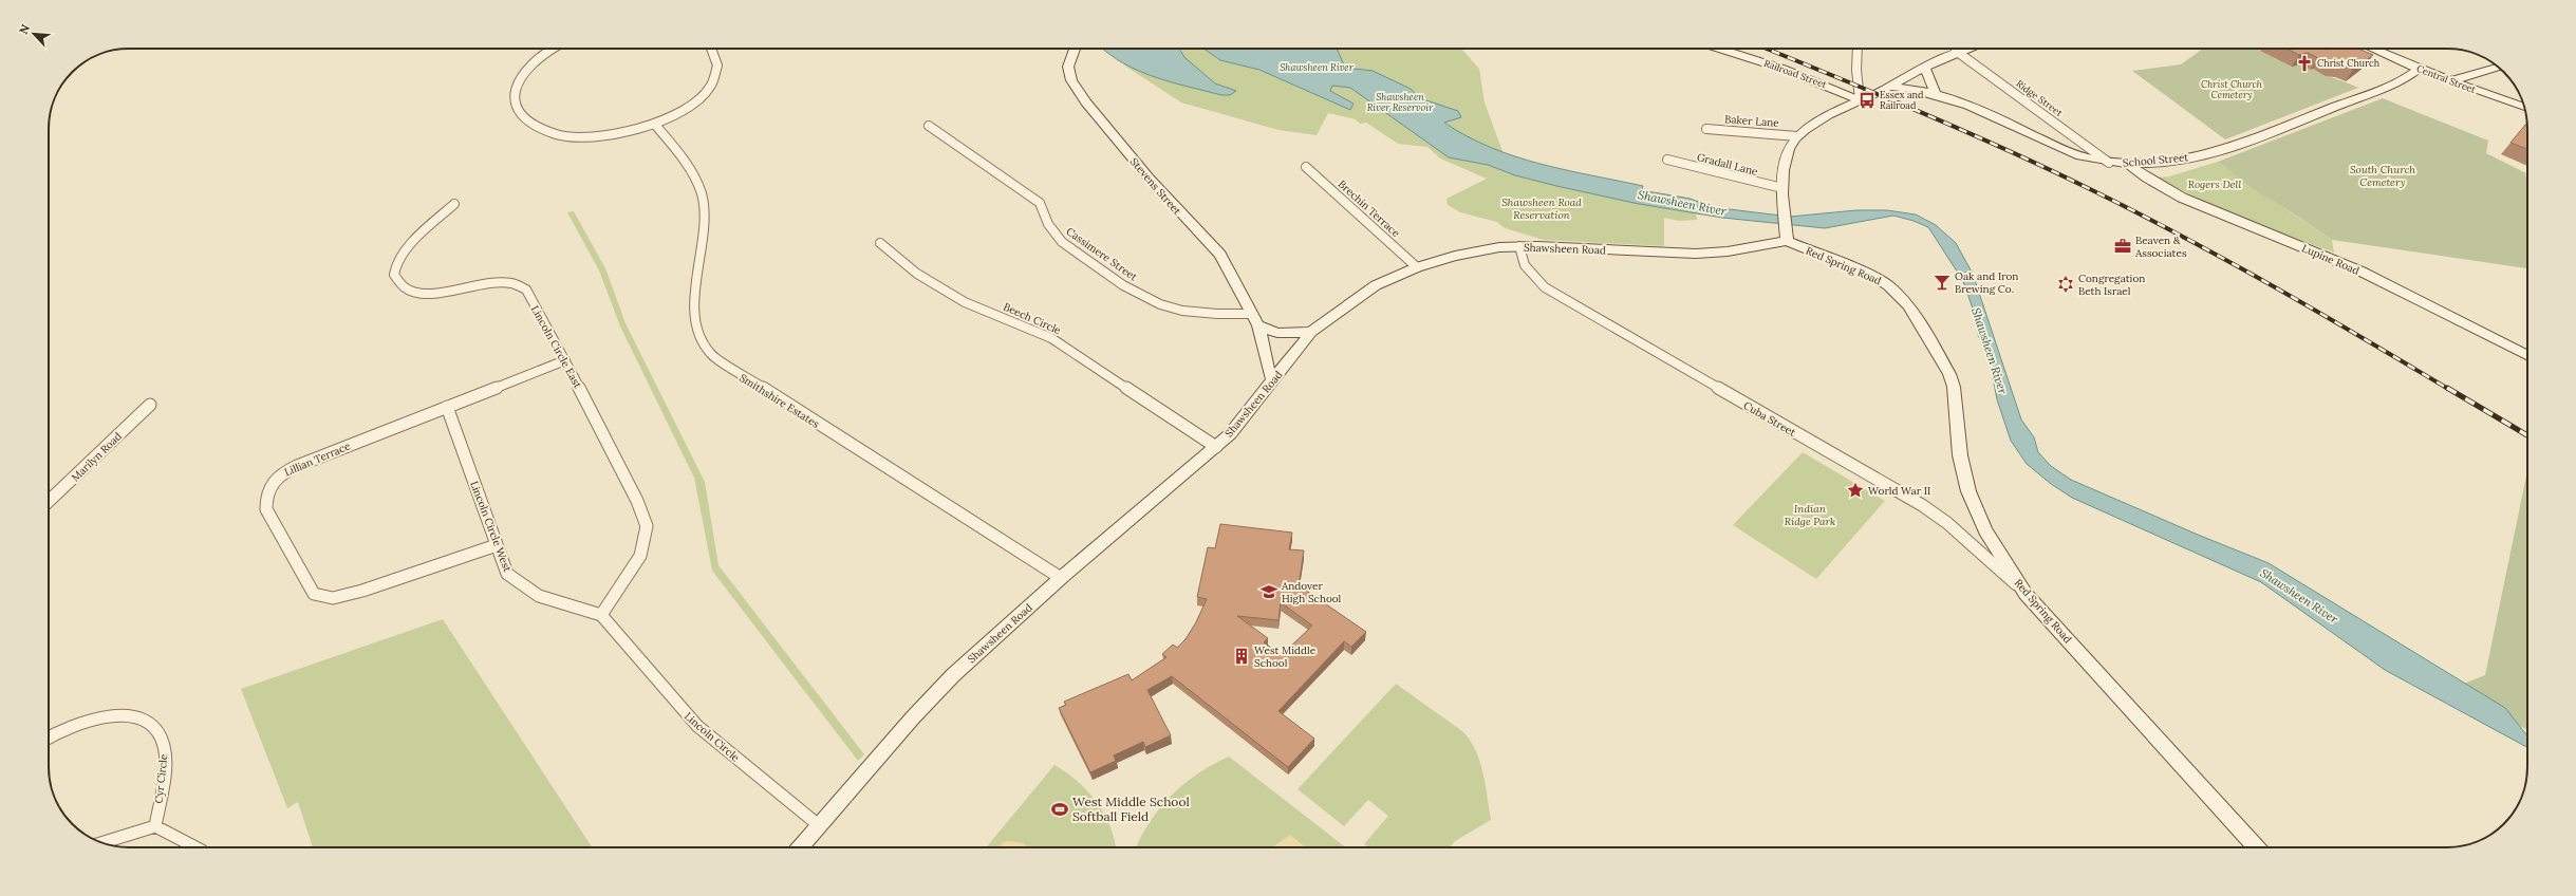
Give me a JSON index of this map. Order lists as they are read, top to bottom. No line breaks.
{"streets":{"main road":["Railroad Street","Central Street","School Street","Stevens Street","Shawsheen Road","Lupine Road","Red Spring Road"],"street":["Ridge Street","Baker Lane","Gradall Lane","Brechin Terrace","Cassimere Street","Beech Circle","Lincoln Circle East","Smithshire Estates","Cuba Street","Marilyn Road","Lillian Terrace","Lincoln Circle West","Lincoln Circle","Cyr Circle"]},"crossings":[["Central Street","School Street"],["Ridge Street","School Street"],["School Street","Lupine Road"],["Stevens Street","Shawsheen Road"],["Stevens Street","Cassimere Street"],["Brechin Terrace","Shawsheen Road"],["Shawsheen Road","Red Spring Road"],["Shawsheen Road","Beech Circle"],["Shawsheen Road","Smithshire Estates"],["Shawsheen Road","Cuba Street"],["Shawsheen Road","Lincoln Circle"],["Red Spring Road","Cuba Street"],["Lincoln Circle East","Lillian Terrace"],["Lincoln Circle East","Lincoln Circle West"],["Lincoln Circle East","Lincoln Circle"],["Lillian Terrace","Lincoln Circle West"],["Lincoln Circle West","Lincoln Circle"]],"water":["Shawsheen River","Shawsheen River Reservoir"],"parks":["Christ Church Cemetery","South Church Cemetery","Rogers Dell","Shawsheen Road Reservation","Indian Ridge Park"],"places":{"church":["Christ Church"],"bus stop":["Essex and Railroad"],"office":["Beaven & Associates"],"bar":["Oak and Iron Brewing Co."],"synagogue":["Congregation Beth Israel"],"place":["World War II"],"school or university":["Andover High School"],"building":["West Middle School"],"sports":["West Middle School Softball Field"]},"north":"top left"}
